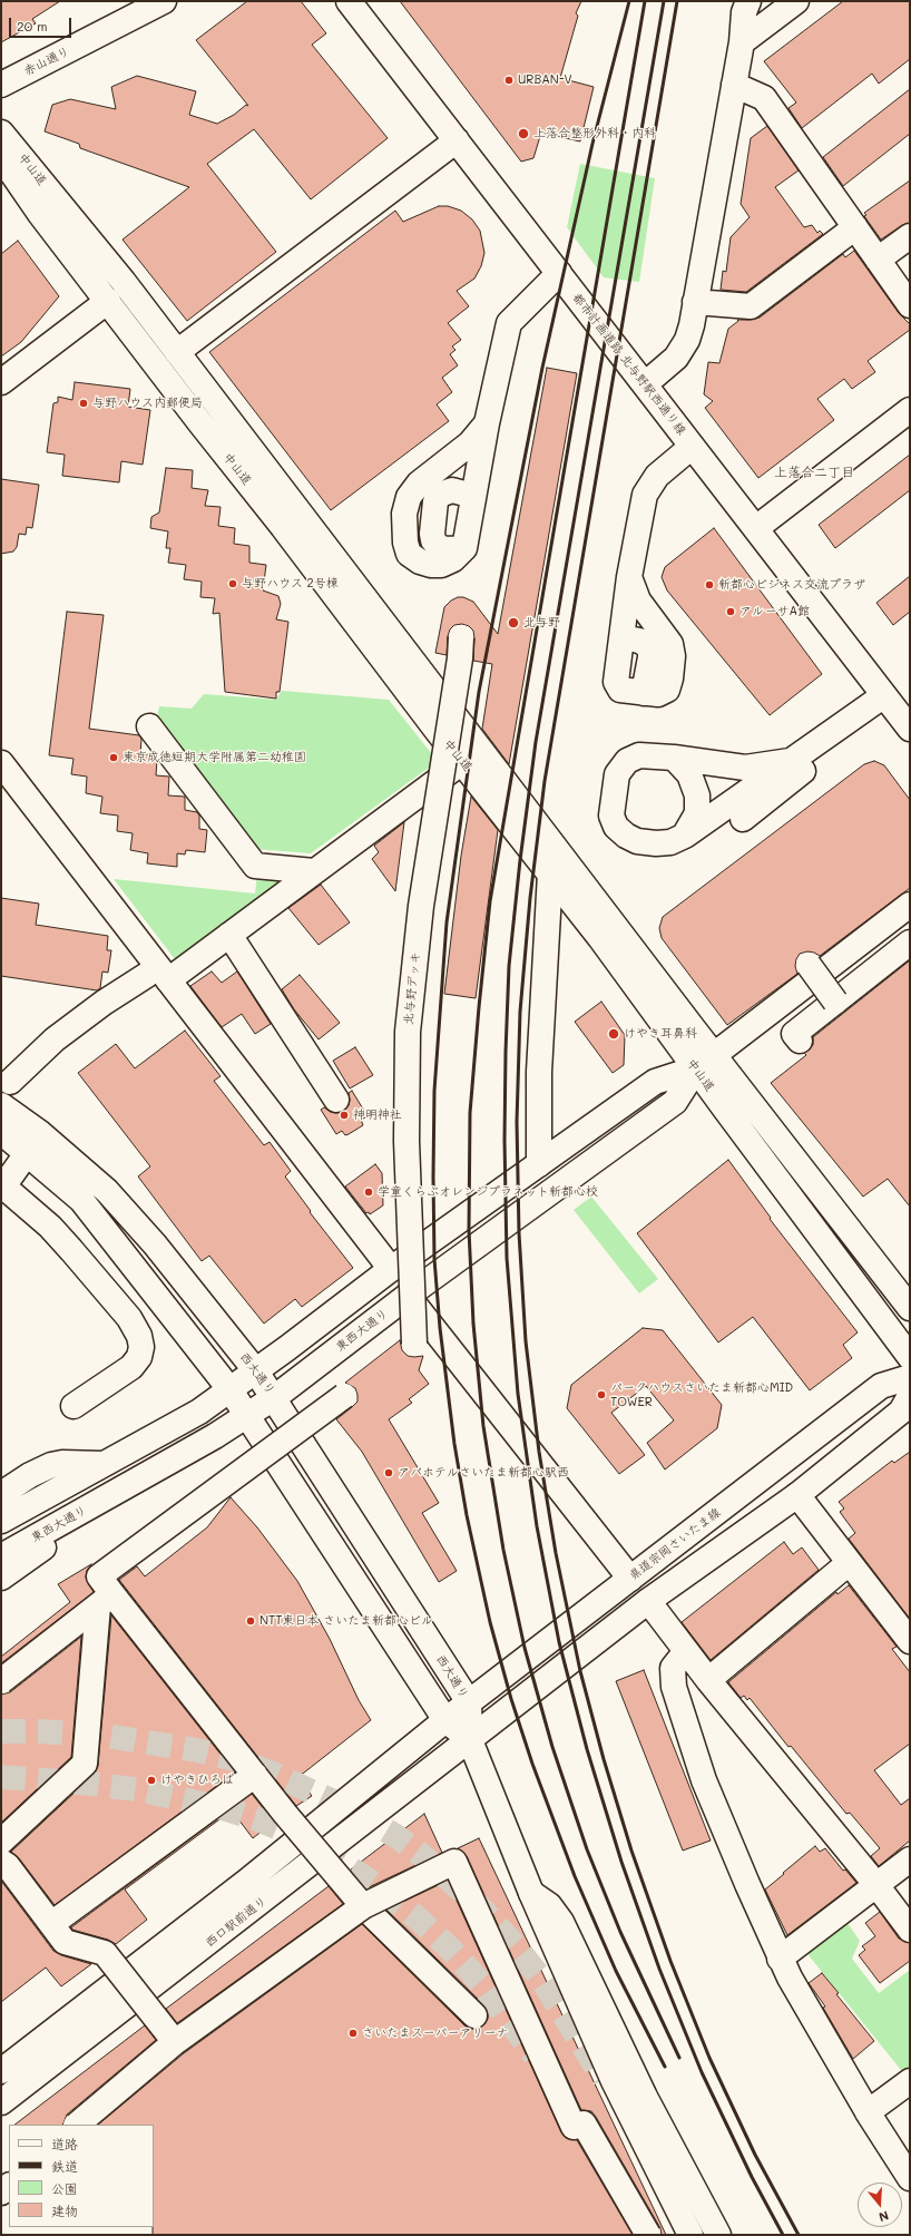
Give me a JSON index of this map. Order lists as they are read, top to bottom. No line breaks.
{"streets":{"main road":["赤山通り","中山道","都市計画道路 北与野駅西通り線","北与野デッキ","東西大通り","西大通り","県道宗岡さいたま線","西口駅前通り"]},"crossings":[["中山道","東西大通り"],["東西大通り","西大通り"],["西大通り","県道宗岡さいたま線"],["西大通り","西口駅前通り"],["県道宗岡さいたま線","西口駅前通り"]],"districts":["上落合二丁目"],"places":["URBAN-V","上落合整形外科・内科","与野ハウス内郵便局","与野ハウス 2号棟","新都心ビジネス交流プラザ","アルーサA館","北与野","東京成徳短期大学附属第二幼稚園","けやき耳鼻科","神明神社","学童くらぶオレンジプラネット新都心校","パークハウスさいたま新都心MID TOWER","アパホテルさいたま新都心駅西","NTT東日本 さいたま新都心ビル","けやきひろば","さいたまスーパーアリーナ"],"legend":["道路","鉄道","公園","建物"],"scale_bar":"20 m","north":"bottom"}
